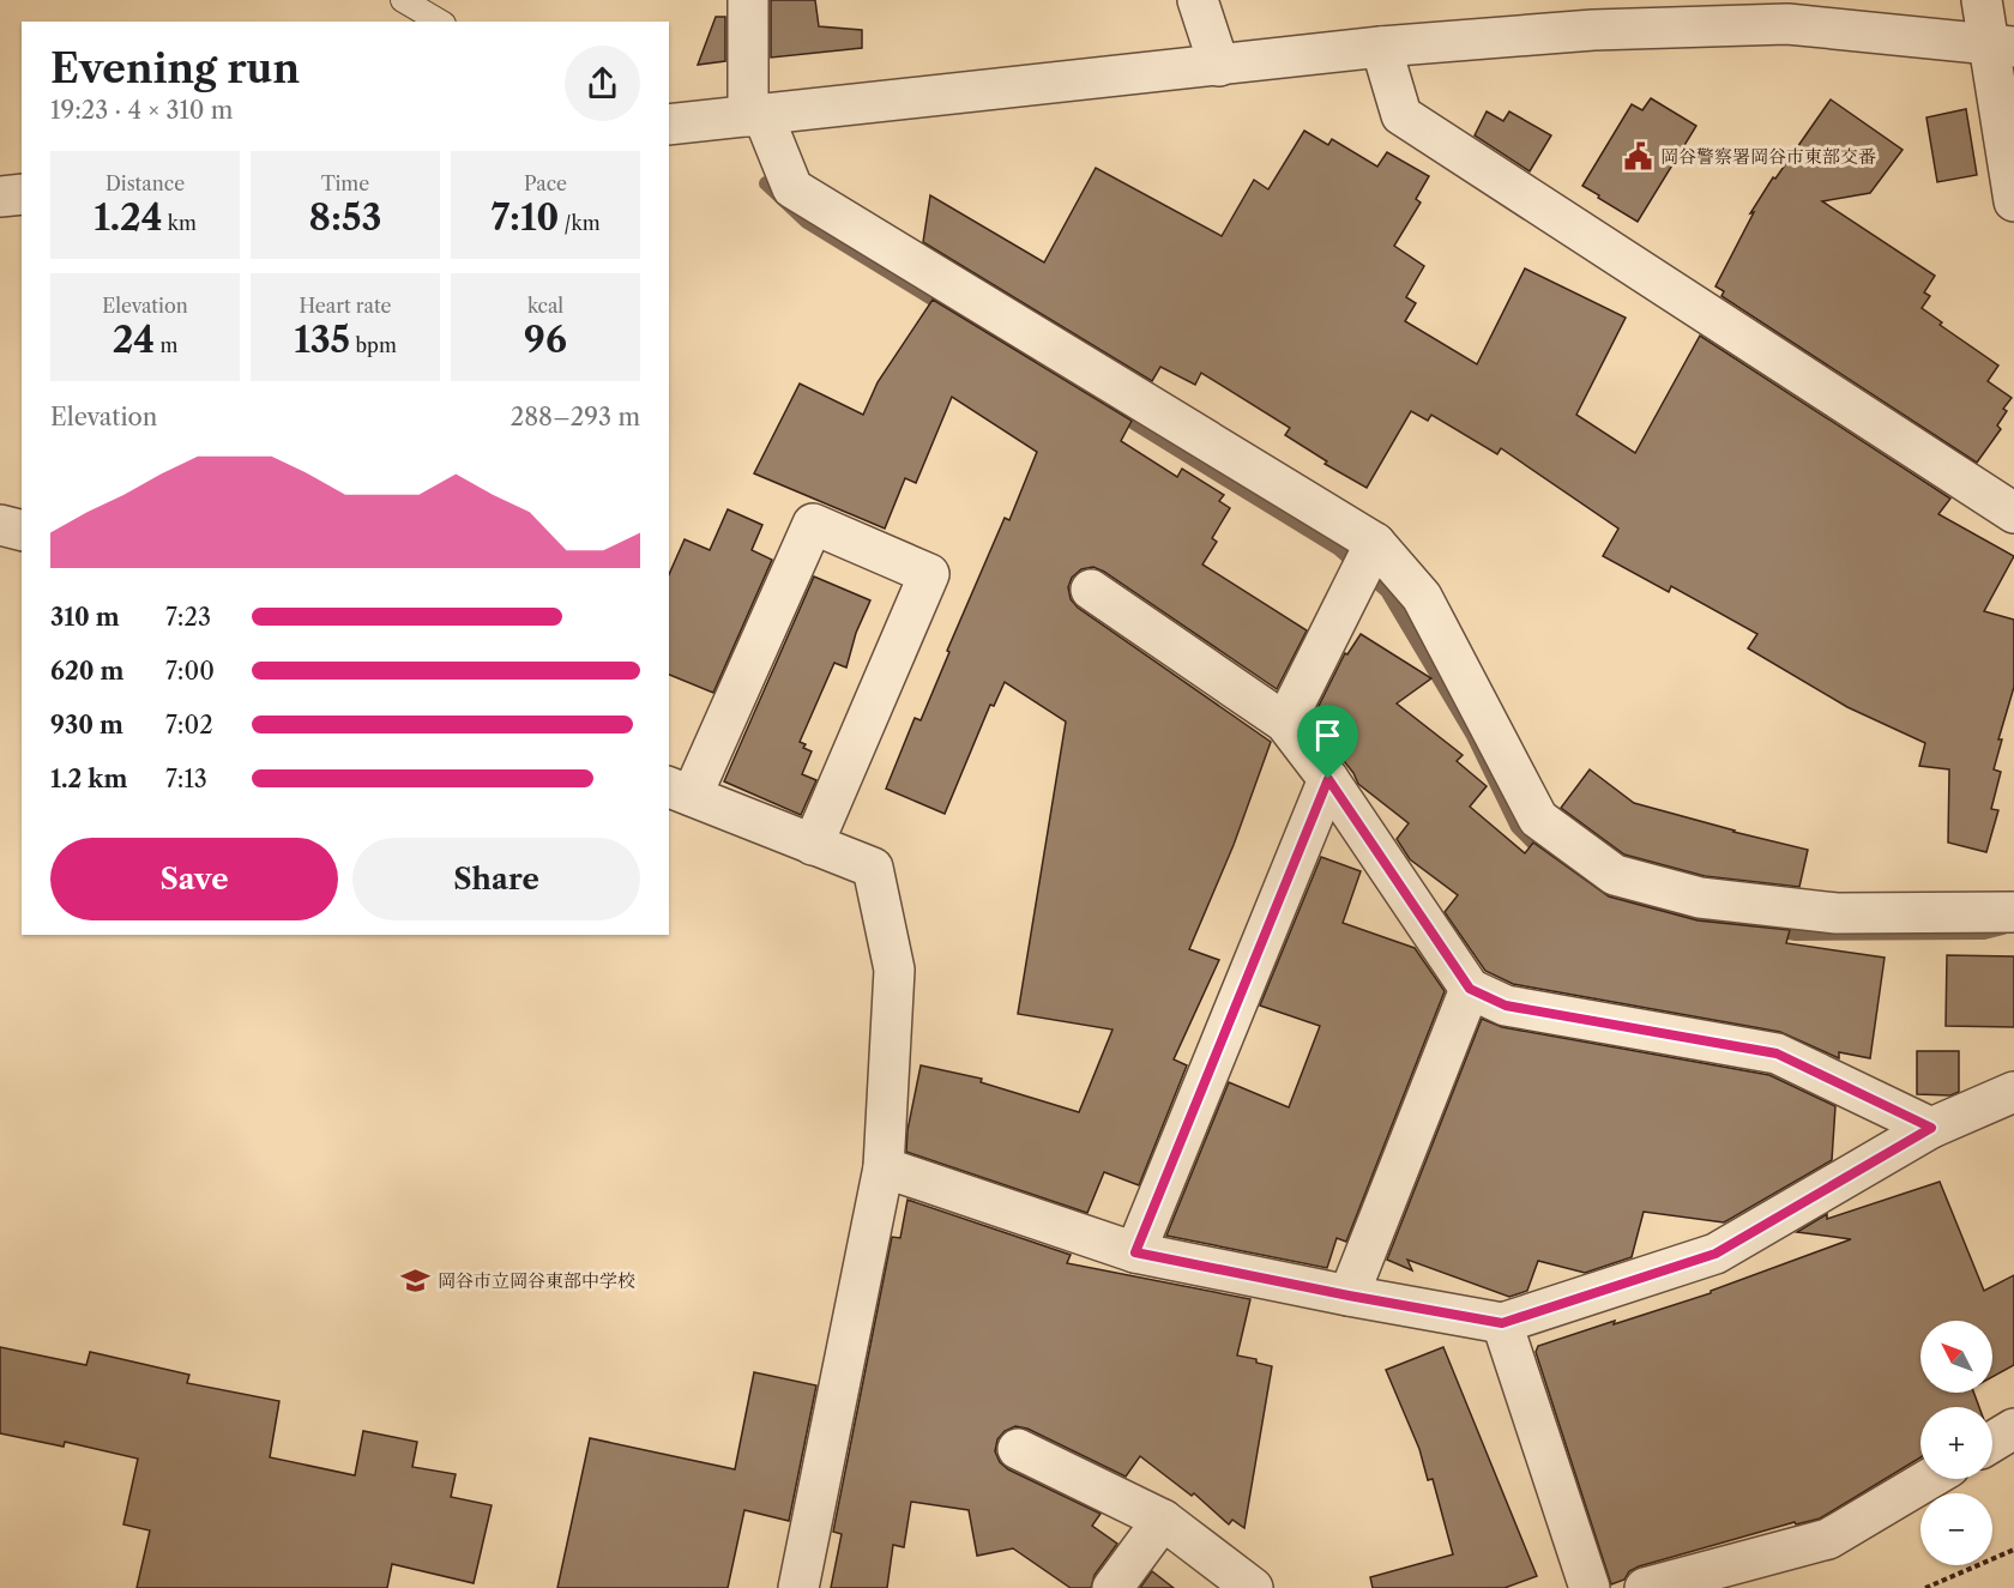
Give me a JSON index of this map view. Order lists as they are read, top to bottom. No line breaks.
{"places":{"public building":["岡谷警察署岡谷市東部交番"],"school or university":["岡谷市立岡谷東部中学校"]},"north":"top left","page":{"heading":["Evening run","19:23 · 4 × 310 m"],"stats":[["Distance","1.24 km"],["Time","8:53"],["Pace","7:10 /km"],["Elevation","24 m"],["Heart rate","135 bpm"],["kcal","96"]],"chart":["Elevation","288–293 m"],"list":[{"name":"310 m","note":"7:23"},{"name":"620 m","note":"7:00"},{"name":"930 m","note":"7:02"},{"name":"1.2 km","note":"7:13"}],"buttons":["Save","Share"],"map_buttons":["+","−"]}}
